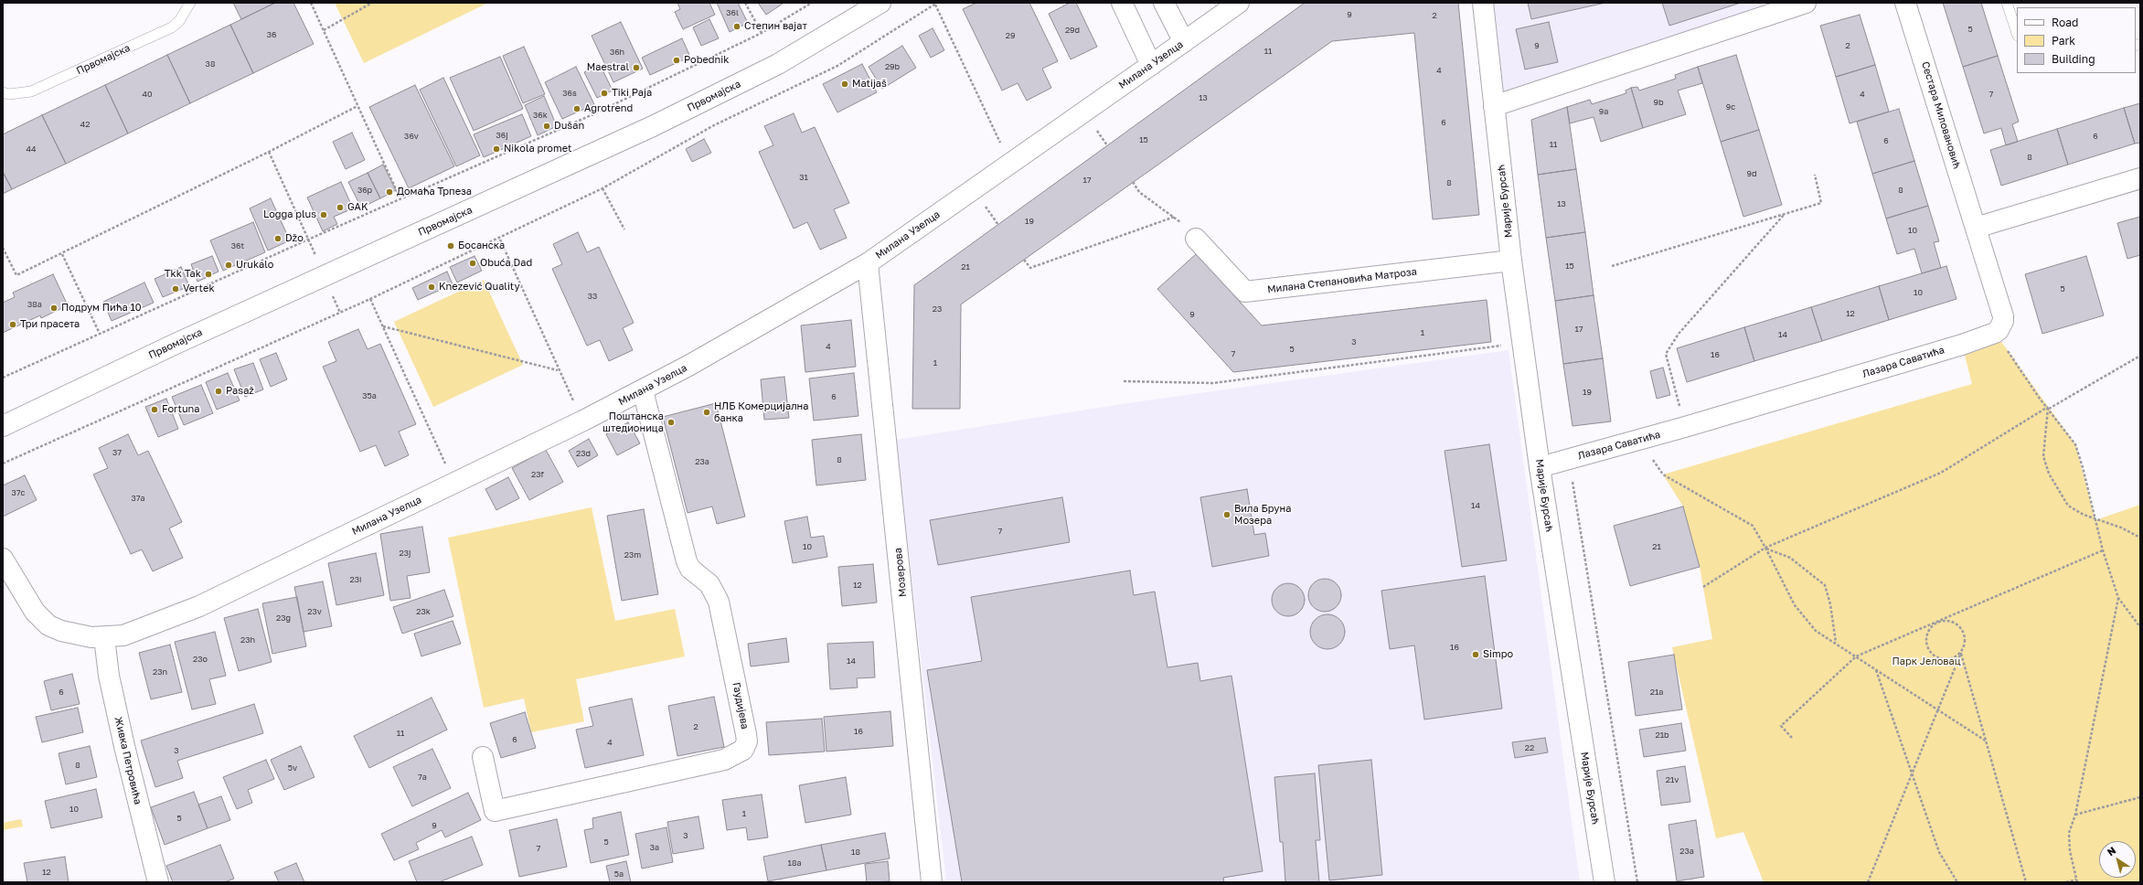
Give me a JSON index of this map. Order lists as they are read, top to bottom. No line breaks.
{"streets":{"street":["Првомајска","Милана Узелца","Сестара Миловановић","Марије Бурсаћ","Милана Степановића Матроза","Лазара Саватића","Мозерова","Гаудијева","Живка Петровића"]},"crossings":[["Милана Узелца","Мозерова"],["Милана Узелца","Гаудијева"],["Милана Узелца","Живка Петровића"],["Марије Бурсаћ","Милана Степановића Матроза"],["Марије Бурсаћ","Лазара Саватића"]],"parks":["Парк Јеловац"],"places":["Степин вајат","Pobednik","Maestral","Matijaš","Tiki Paja","Agrotrend","Dušan","Nikola promet","Домаћа Трпеза","GAK","Logga plus","Džo","Босанска","Obuća Dad","Urukalo","Tkk Tak","Knezević Quality","Vertek","Подрум Пића 10","Три прасета","Pasaž","Fortuna","НЛБ Комерцијална банка","Поштанска штедионица","Вила Бруна Мозера","Simpo"],"house_numbers":["36l","9","2","5","29d","36","29","9","2","11","36h","38","29b","4","36s","40","4","7","13","9b","9c","9a","36k","6","42","36j","36v","6","15","6","11","44","8","9d","31","17","8","36p","8","13","19","10","36t","15","21","5","10","33","38a","23","12","9","17","1","14","3","4","5","7","16","1","19","35a","6","37","23d","8","23a","23f","37c","37a","14","7","10","21","23j","23m","23i","12","23v","23k","23g","23h","16","23o","14","23n","6","21a","2","16","11","21b","6","4","22","3","8","5v","7a","21v","10","1","5","9","3","5","3a","7","23a","18","18a","12","5a"],"legend":["Road","Park","Building"],"north":"top left"}
